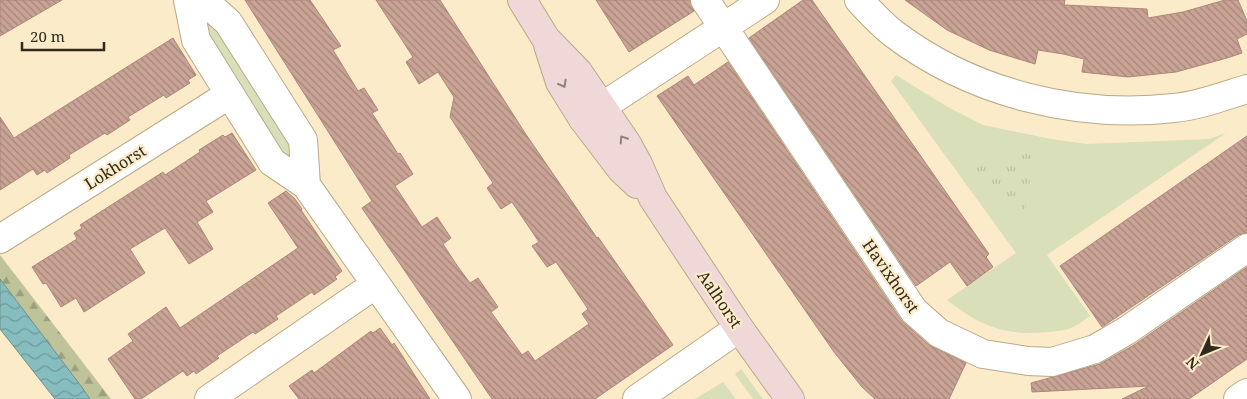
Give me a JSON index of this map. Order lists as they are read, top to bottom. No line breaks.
{"streets":{"street":["Lokhorst","Havixhorst","Aalhorst"]},"scale_bar":"20 m","north":"bottom left"}
